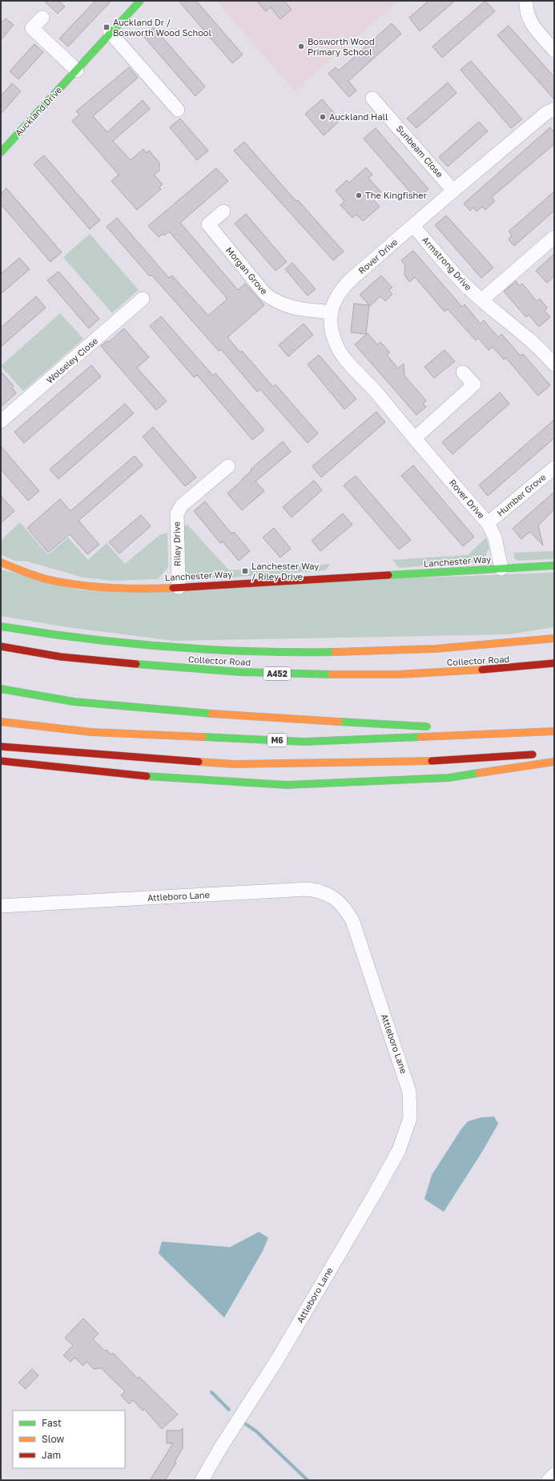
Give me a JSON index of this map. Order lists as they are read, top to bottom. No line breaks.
{"streets":{"main road":["Auckland Drive","Lanchester Way","Collector Road","A452","M6"],"street":["Sunbeam Close","Rover Drive","Armstrong Drive","Morgan Grove","Wolseley Close","Humber Grove","Riley Drive","Attleboro Lane"]},"crossings":[["Sunbeam Close","Rover Drive"],["Rover Drive","Armstrong Drive"],["Rover Drive","Morgan Grove"],["Rover Drive","Humber Grove"],["Rover Drive","Lanchester Way"],["Riley Drive","Lanchester Way"]],"places":{"transit":["Auckland Dr / Bosworth Wood School","Lanchester Way / Riley Drive"],"other":["Bosworth Wood Primary School","Auckland Hall","The Kingfisher"]},"legend":["Fast","Slow","Jam"]}
